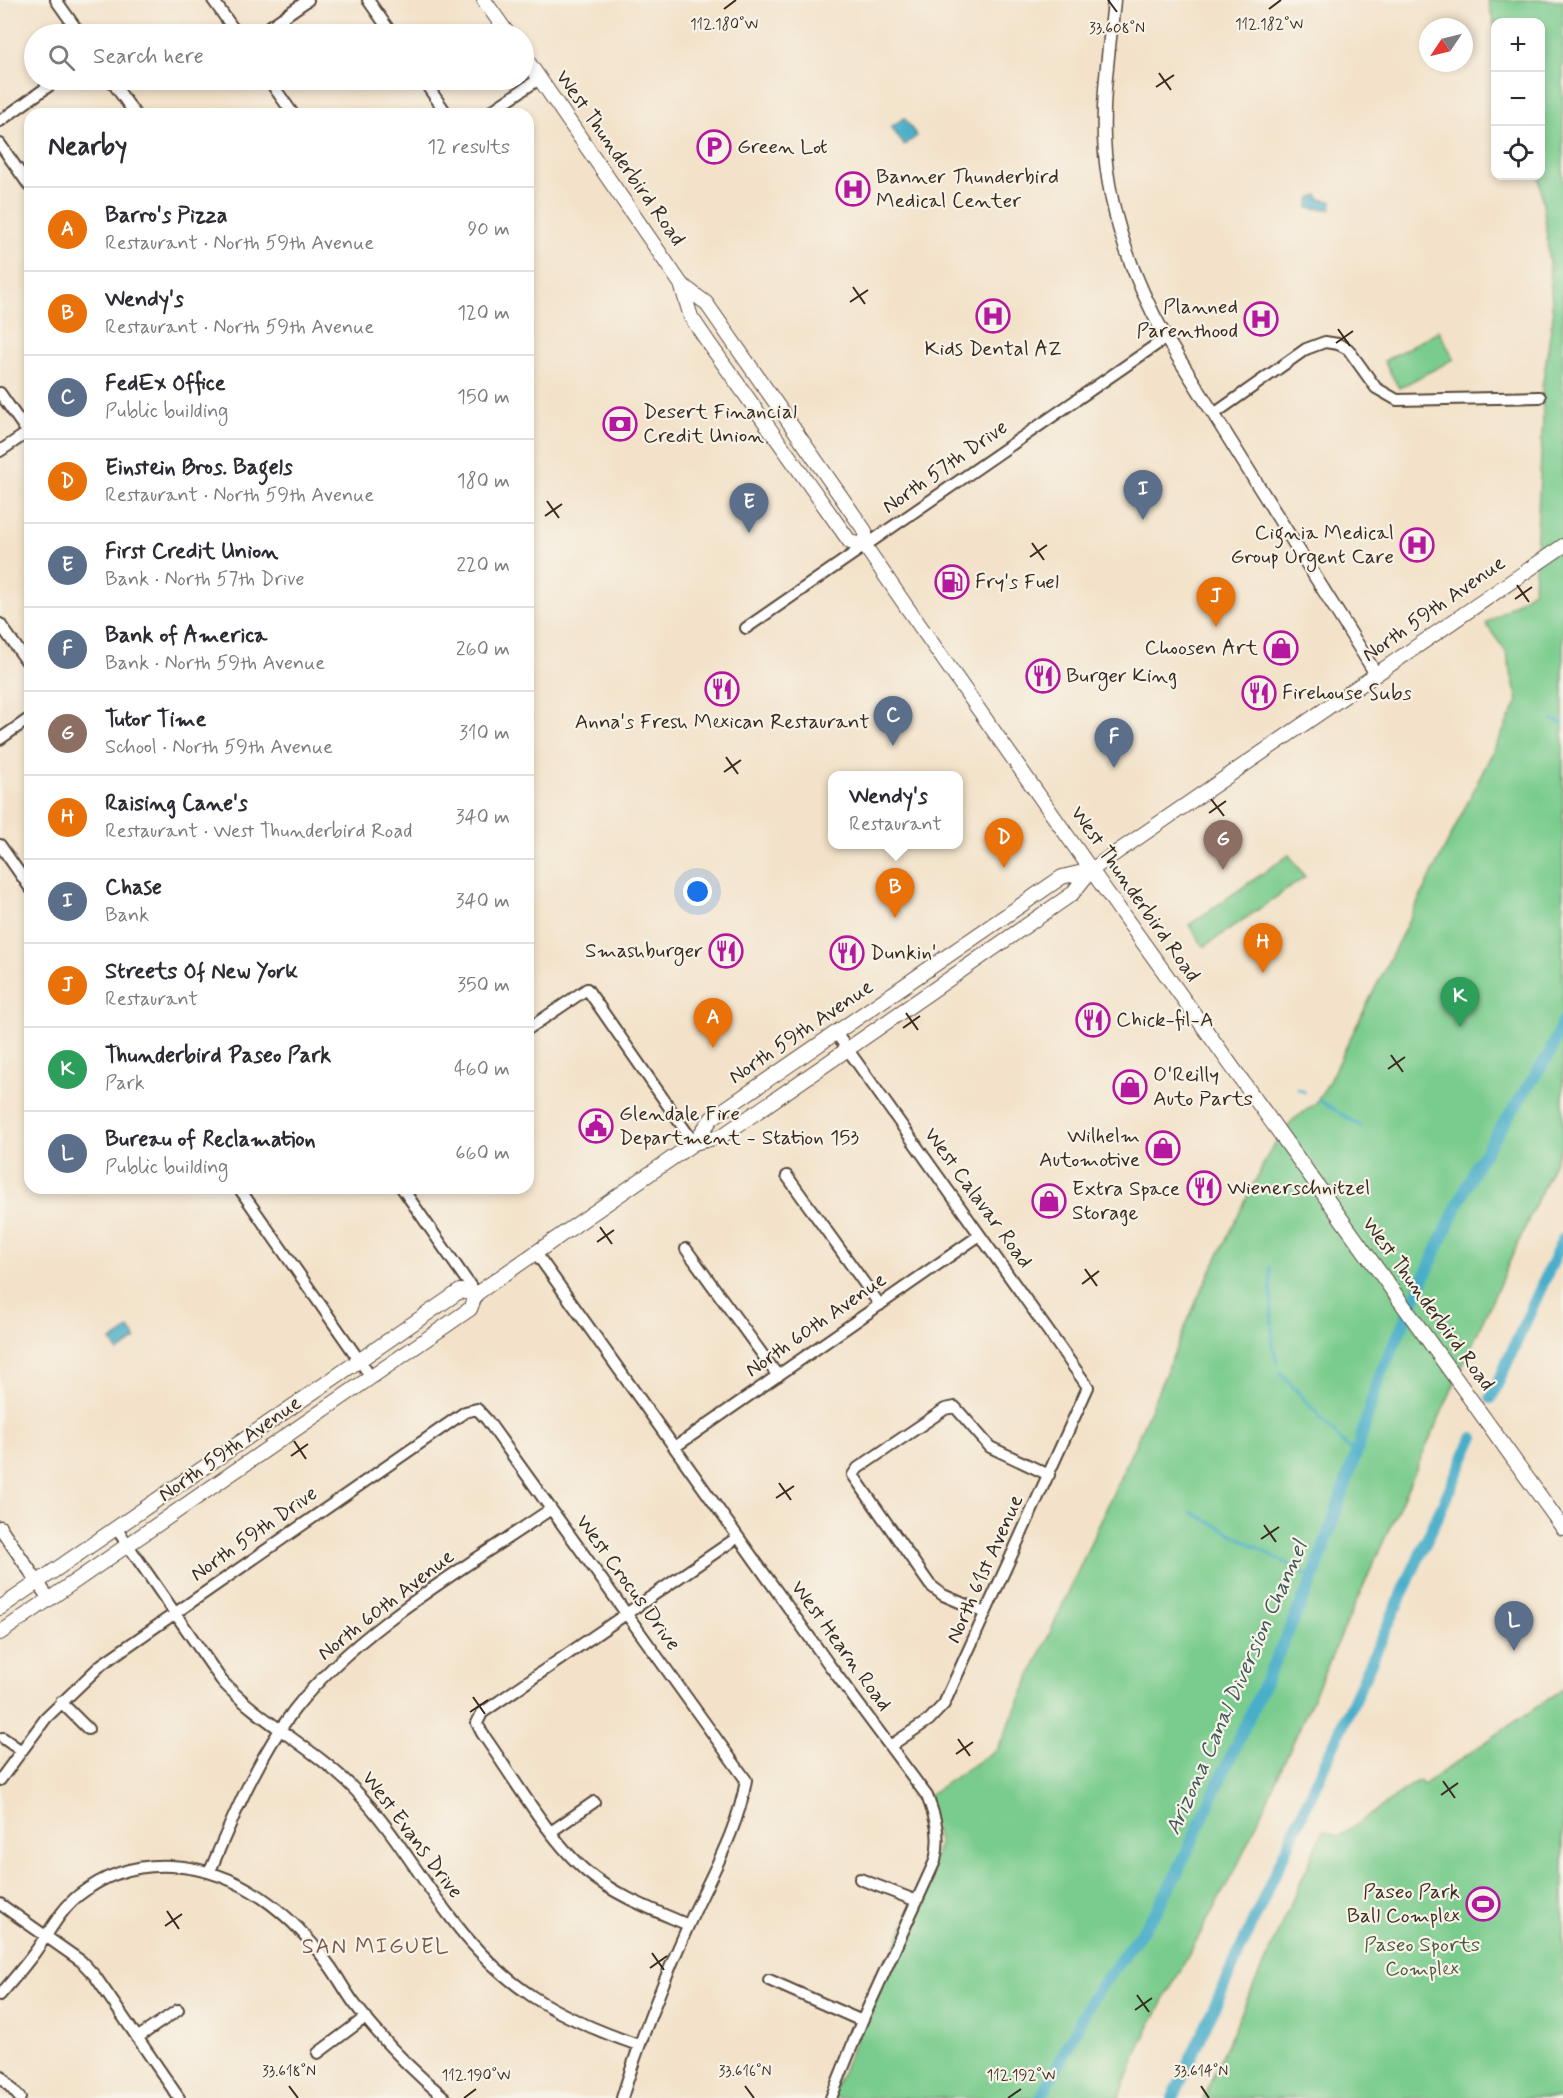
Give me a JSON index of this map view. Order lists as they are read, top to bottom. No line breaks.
{"streets":{"main road":["West Thunderbird Road","North 59th Avenue"],"street":["North 57th Drive","West Calavar Road","North 60th Avenue","North 59th Drive","North 61st Avenue","West Crocus Drive","West Hearn Road","West Evans Drive"]},"crossings":[["West Thunderbird Road","North 57th Drive"],["West Thunderbird Road","North 59th Avenue"],["North 59th Avenue","West Calavar Road"],["North 59th Avenue","West Hearn Road"],["North 59th Avenue","West Evans Drive"],["West Calavar Road","North 60th Avenue"],["West Calavar Road","North 61st Avenue"],["North 60th Avenue","West Crocus Drive"],["North 60th Avenue","West Hearn Road"],["North 60th Avenue","West Evans Drive"],["North 59th Drive","West Crocus Drive"],["North 59th Drive","West Evans Drive"],["North 61st Avenue","West Hearn Road"]],"districts":["SAN MIGUEL"],"water":["Arizona Canal Diversion Channel"],"parks":["Paseo Sports Complex"],"places":{"parking":["Green Lot"],"hospital":["Banner Thunderbird Medical Center","Kids Dental AZ","Planned Parenthood","Cignia Medical Group Urgent Care"],"bank":["Desert Financial Credit Union"],"fuel station":["Fry's Fuel"],"shop":["Choosen Art","O'Reilly Auto Parts","Wilhelm Automotive","Extra Space Storage"],"restaurant":["Burger King","Anna's Fresh Mexican Restaurant","Firehouse Subs","Smashburger","Dunkin'","Chick-fil-A","Wienerschnitzel"],"public building":["Glendale Fire Department - Station 153"],"sports":["Paseo Park Ball Complex"]},"north":"bottom left","page":{"map_buttons":["+","−"],"search":"Search here","heading":["Nearby","12 results"],"list":[{"mark":"A","name":"Barro's Pizza","note":"Restaurant · North 59th Avenue","value":"90 m"},{"mark":"B","name":"Wendy's","note":"Restaurant · North 59th Avenue","value":"120 m"},{"mark":"C","name":"FedEx Office","note":"Public building","value":"150 m"},{"mark":"D","name":"Einstein Bros. Bagels","note":"Restaurant · North 59th Avenue","value":"180 m"},{"mark":"E","name":"First Credit Union","note":"Bank · North 57th Drive","value":"220 m"},{"mark":"F","name":"Bank of America","note":"Bank · North 59th Avenue","value":"260 m"},{"mark":"G","name":"Tutor Time","note":"School · North 59th Avenue","value":"310 m"},{"mark":"H","name":"Raising Cane's","note":"Restaurant · West Thunderbird Road","value":"340 m"},{"mark":"I","name":"Chase","note":"Bank","value":"340 m"},{"mark":"J","name":"Streets Of New York","note":"Restaurant","value":"350 m"},{"mark":"K","name":"Thunderbird Paseo Park","note":"Park","value":"460 m"},{"mark":"L","name":"Bureau of Reclamation","note":"Public building","value":"660 m"}],"pins":["I","E","J","C","F","D","G","B","H","K","A","L"],"popup":["Wendy's","Restaurant"]},"coordinates":["112.180°W","112.182°W","33.608°N","33.618°N","33.616°N","33.614°N","112.190°W","112.192°W"]}
